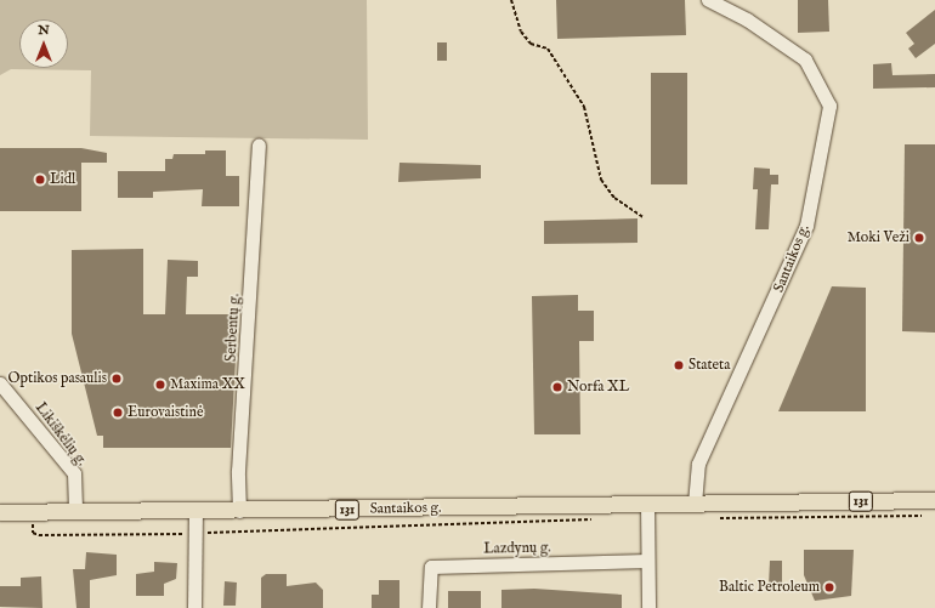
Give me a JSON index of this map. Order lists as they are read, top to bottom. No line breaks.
{"streets":{"main road":["Santaikos g.","131"],"street":["Serbentų g.","Likiškėlių g.","Lazdynų g."]},"crossings":[["Santaikos g.","Serbentų g."],["Santaikos g.","Likiškėlių g."]],"places":["Lidl","Moki Veži","Stateta","Optikos pasaulis","Maxima XX","Norfa XL","Eurovaistinė","Baltic Petroleum"],"north":"top"}
